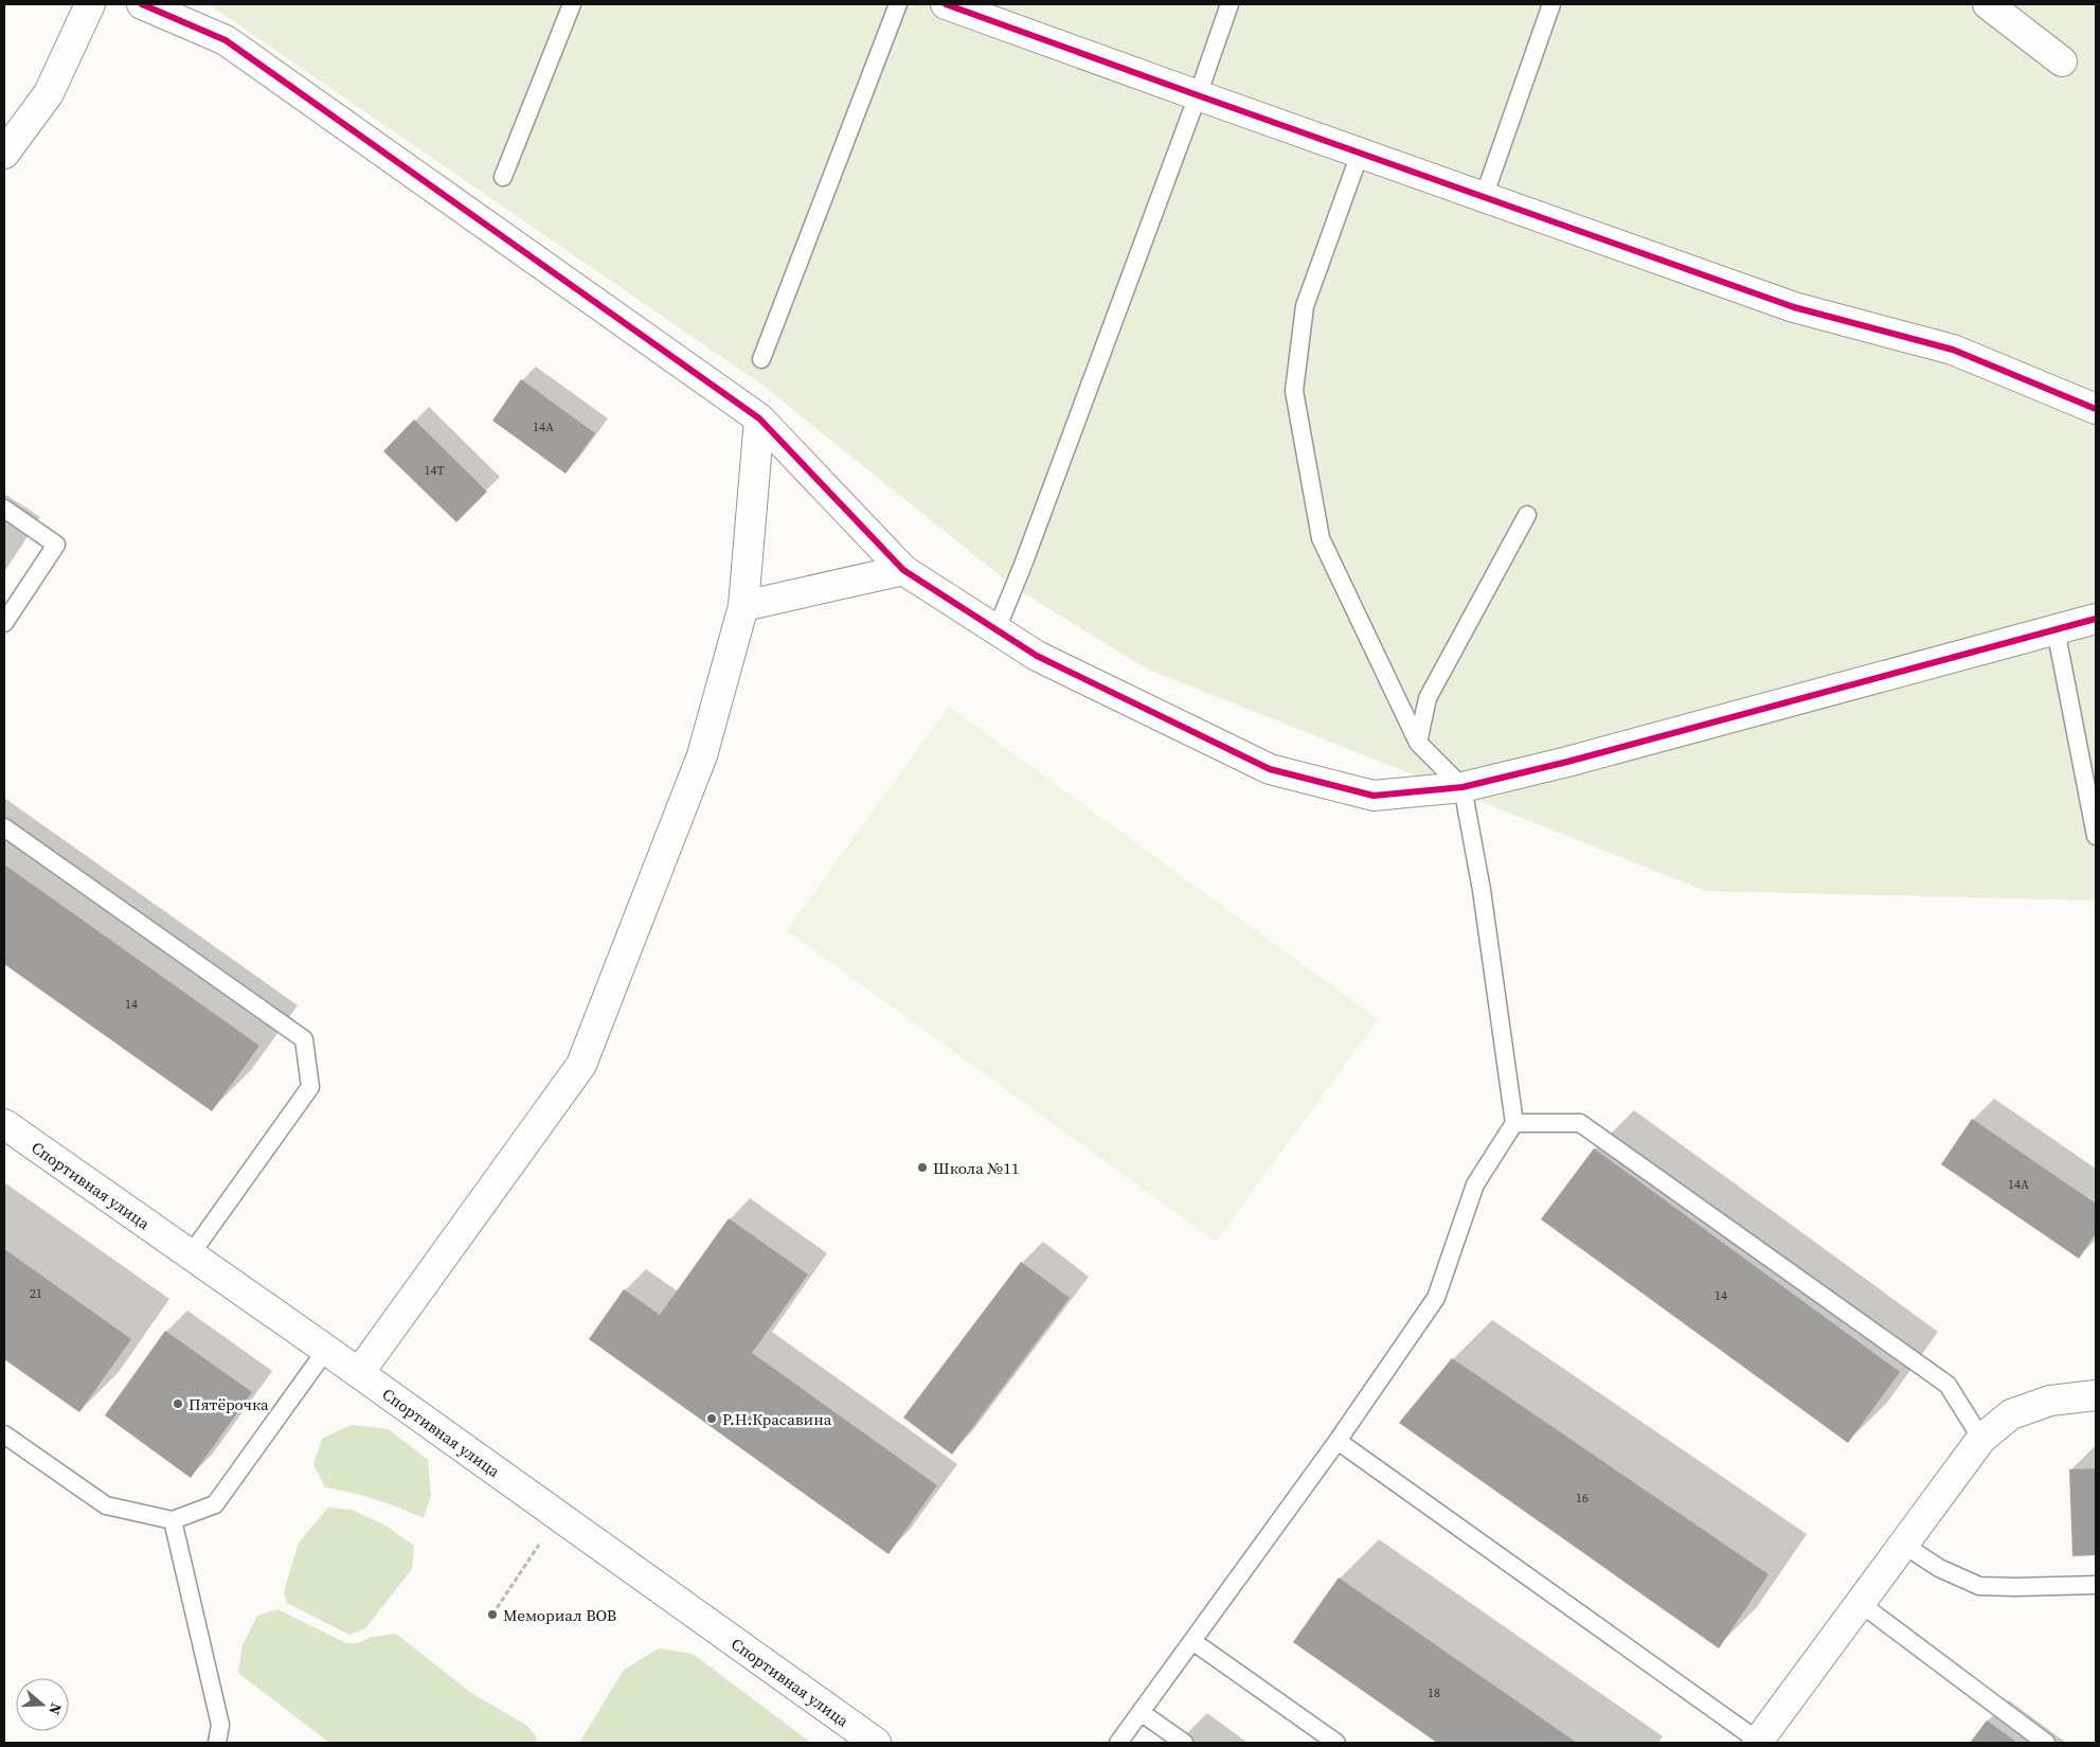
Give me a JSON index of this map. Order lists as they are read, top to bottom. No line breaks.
{"streets":{"street":["Спортивная улица"]},"places":["Школа №11","Пятёрочка","Р.Н.Красавина","Мемориал ВОВ"],"house_numbers":["14А","14Т","14","14А","21","14","16","18"],"north":"right"}
